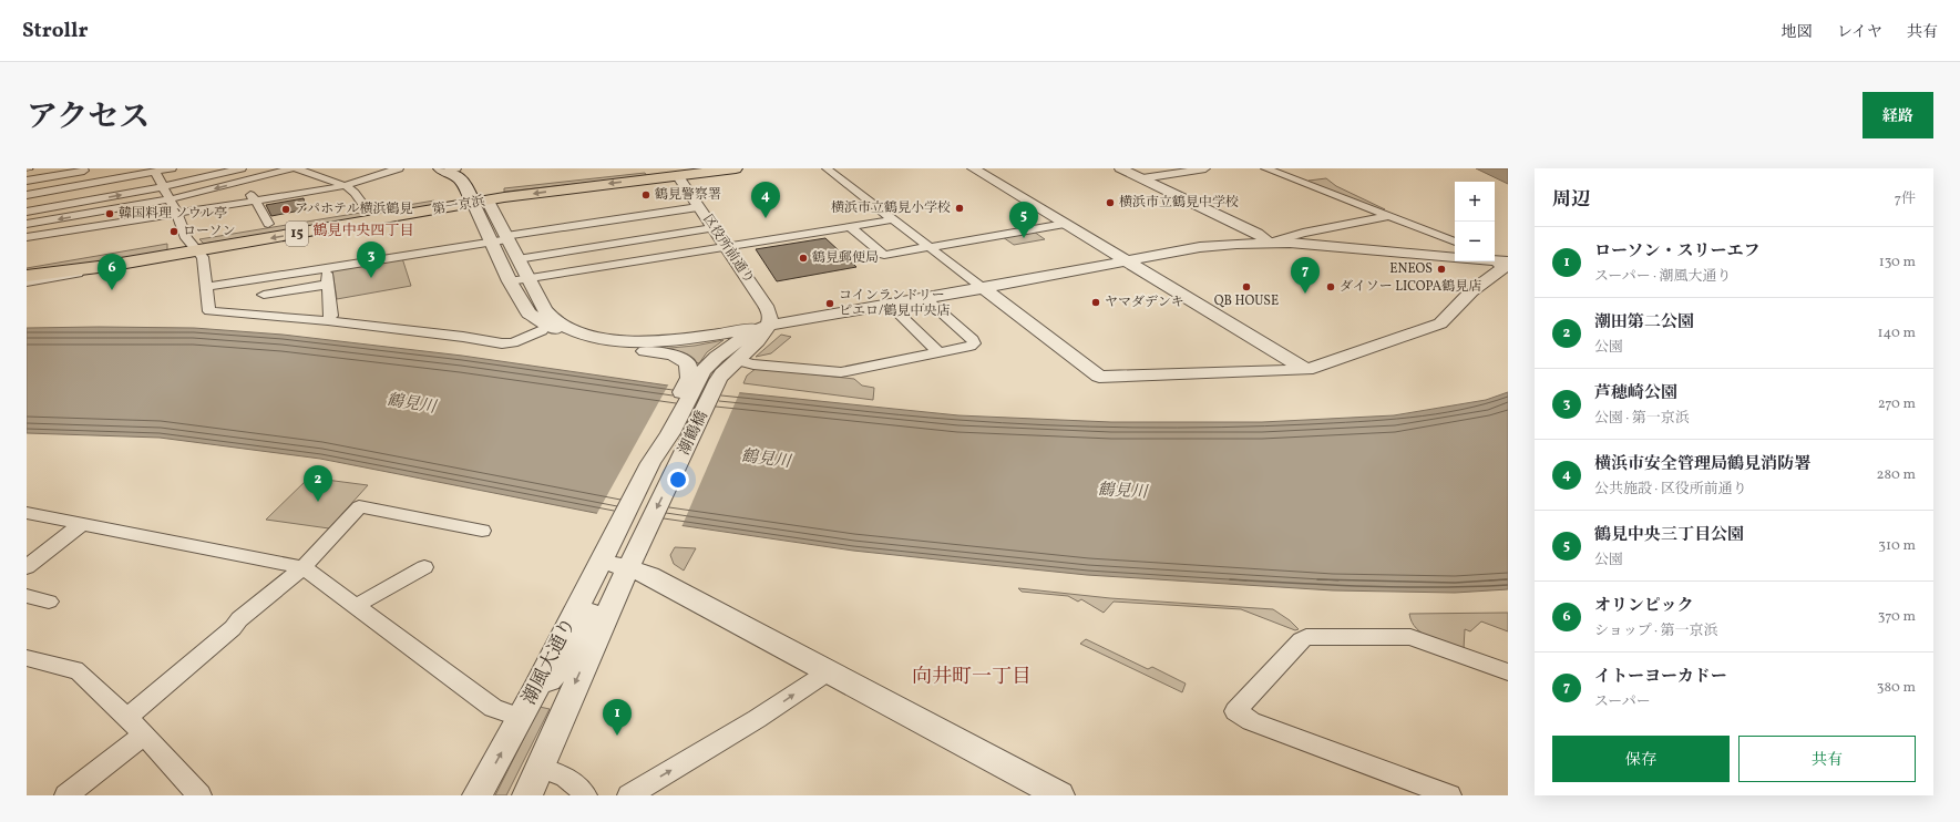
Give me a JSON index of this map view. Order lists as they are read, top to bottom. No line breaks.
{"streets":{"highway":["第一京浜","15"],"street":["区役所前通り","潮鶴橋","潮風大通り"]},"crossings":[["第一京浜","区役所前通り"],["区役所前通り","潮鶴橋"],["潮鶴橋","潮風大通り"]],"one_way":["潮鶴橋"],"districts":["鶴見中央四丁目","向井町一丁目"],"water":["鶴見川"],"places":["鶴見警察署","横浜市立鶴見中学校","横浜市立鶴見小学校","アパホテル横浜鶴見","韓国料理 ソウル亭","ローソン","鶴見郵便局","ENEOS","QB HOUSE","ダイソー LICOPA鶴見店","ヤマダデンキ","コインランドリー ピエロ/鶴見中央店"],"page":{"header":"Strollr","nav":["地図","レイヤ","共有"],"title":"アクセス","buttons":["経路",["保存","共有"]],"heading":["周辺","7件"],"map_buttons":["+","−"],"pins":["4","5","3","6","7","2","1"],"list":[{"mark":"1","name":"ローソン・スリーエフ","note":"スーパー · 潮風大通り","value":"130 m"},{"mark":"2","name":"潮田第二公園","note":"公園","value":"140 m"},{"mark":"3","name":"芦穂崎公園","note":"公園 · 第一京浜","value":"270 m"},{"mark":"4","name":"横浜市安全管理局鶴見消防署","note":"公共施設 · 区役所前通り","value":"280 m"},{"mark":"5","name":"鶴見中央三丁目公園","note":"公園","value":"310 m"},{"mark":"6","name":"オリンピック","note":"ショップ · 第一京浜","value":"370 m"},{"mark":"7","name":"イトーヨーカドー","note":"スーパー","value":"380 m"}]}}
